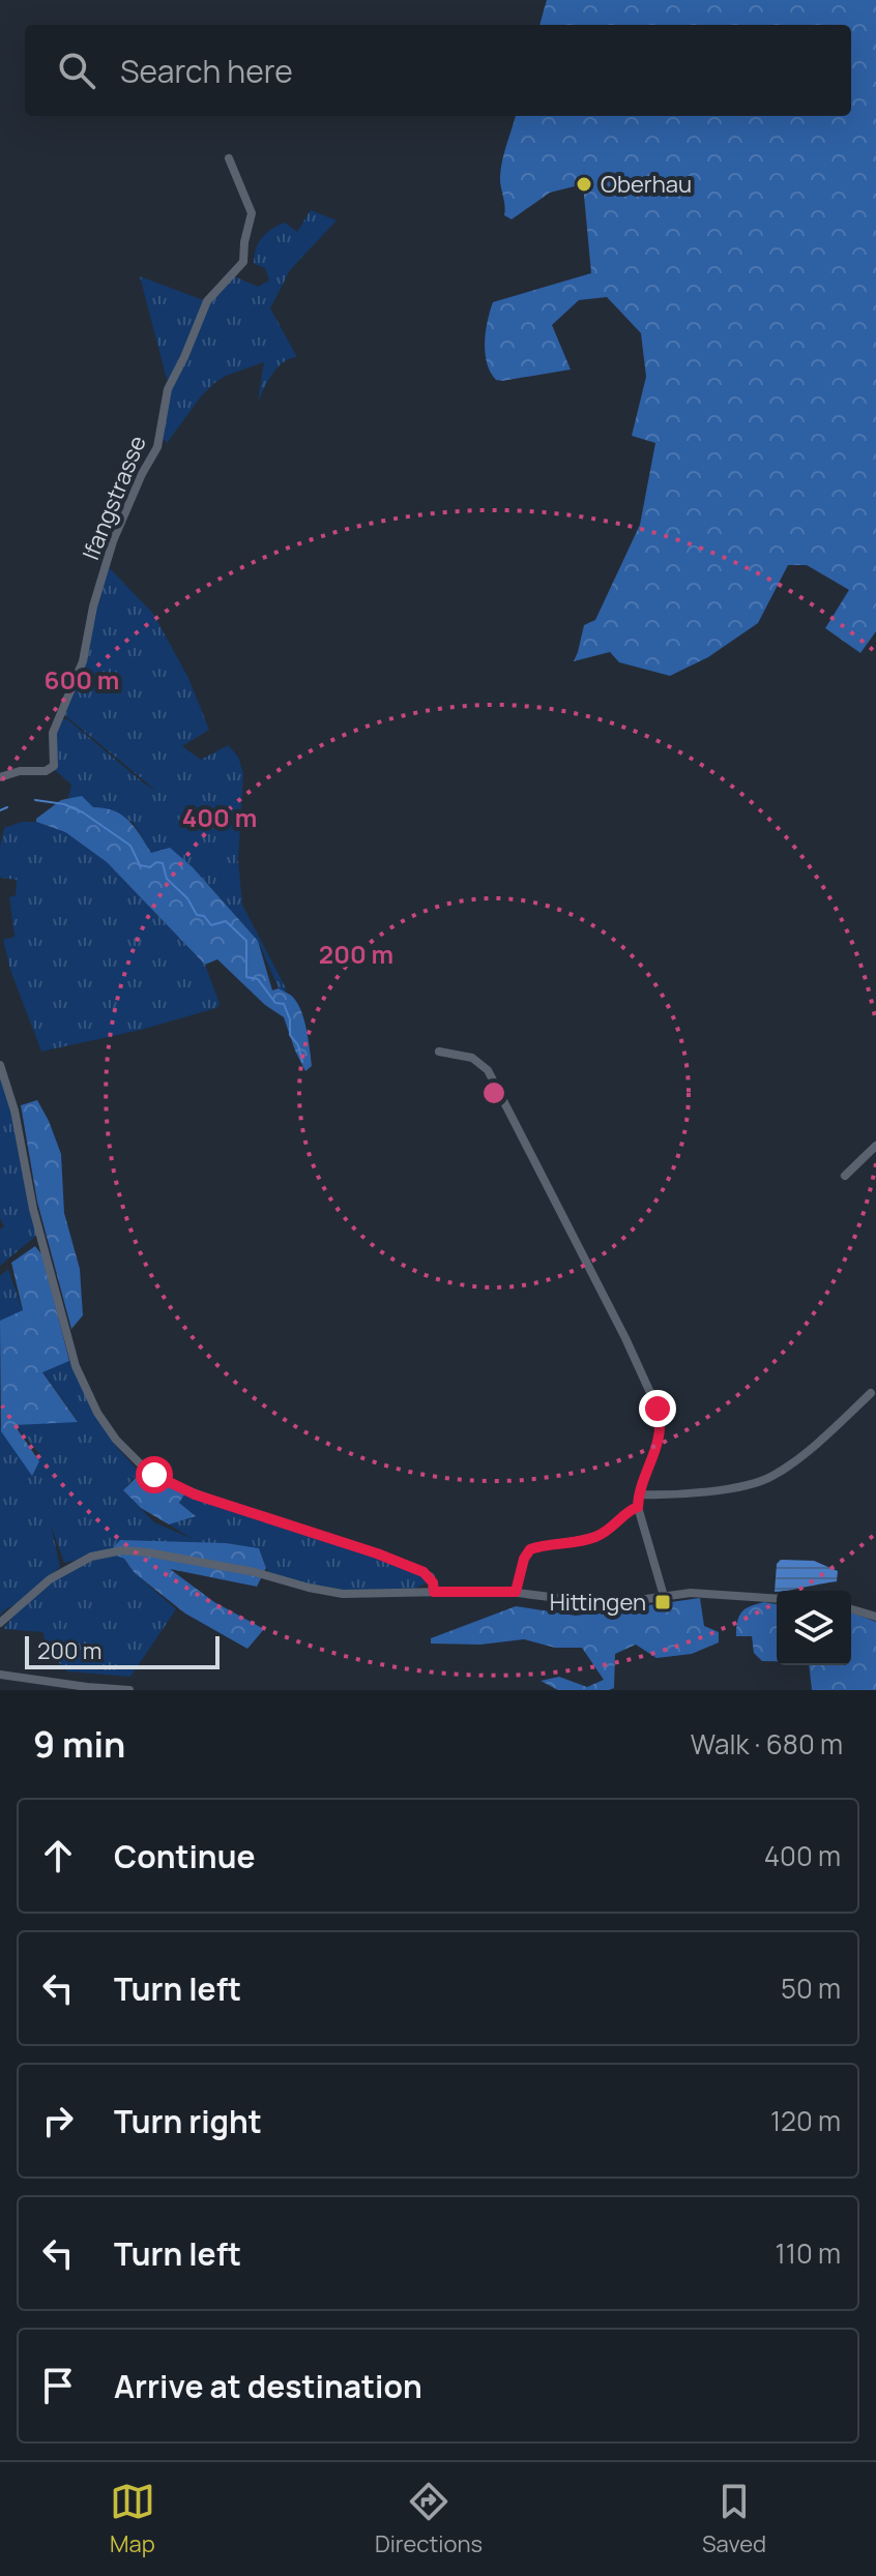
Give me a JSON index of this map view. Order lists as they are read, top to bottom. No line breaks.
{"streets":{"street":["Ifangstrasse"]},"places":{"other":["Oberhau"],"transit":["Hittingen"]},"scale_bar":"200 m","page":{"search":"Search here","scale":"200 m","heading":["9 min","Walk · 680 m"],"list":[["Continue","400 m"],["Turn left","50 m"],["Turn right","120 m"],["Turn left","110 m"],"Arrive at destination"],"nav":["Map","Directions","Saved"]},"rings":["600 m","400 m","200 m"]}
